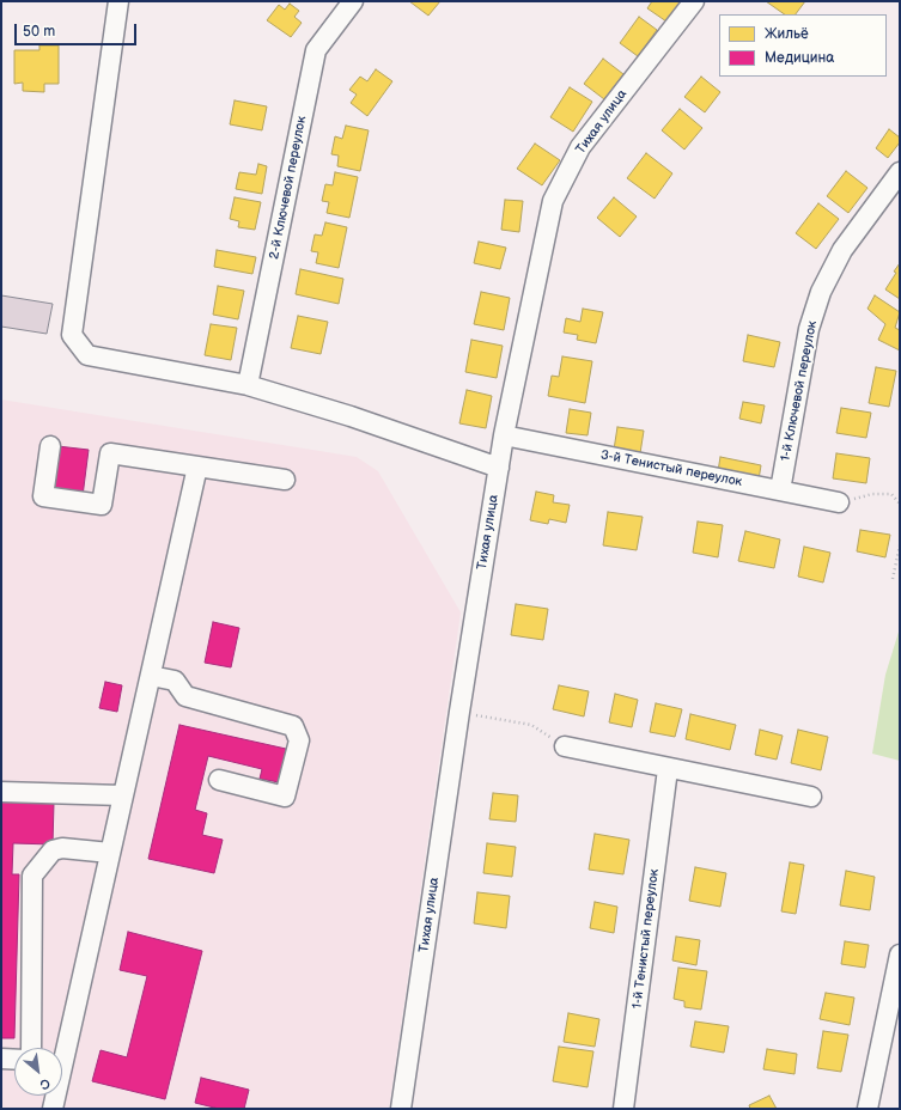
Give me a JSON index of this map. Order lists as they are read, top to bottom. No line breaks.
{"streets":{"street":["Тихая улица","2-й Ключевой переулок","1-й Ключевой переулок","3-й Тенистый переулок","1-й Тенистый переулок"]},"crossings":[["Тихая улица","3-й Тенистый переулок"],["1-й Ключевой переулок","3-й Тенистый переулок"]],"legend":["Жильё","Медицина"],"scale_bar":"50 m","north":"bottom right"}
